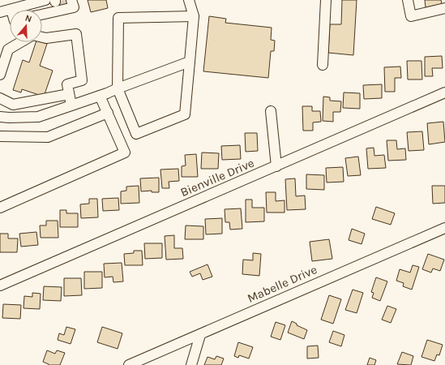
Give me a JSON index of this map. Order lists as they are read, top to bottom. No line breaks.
{"streets":{"street":["Bienville Drive","Mabelle Drive"]},"north":"top"}
